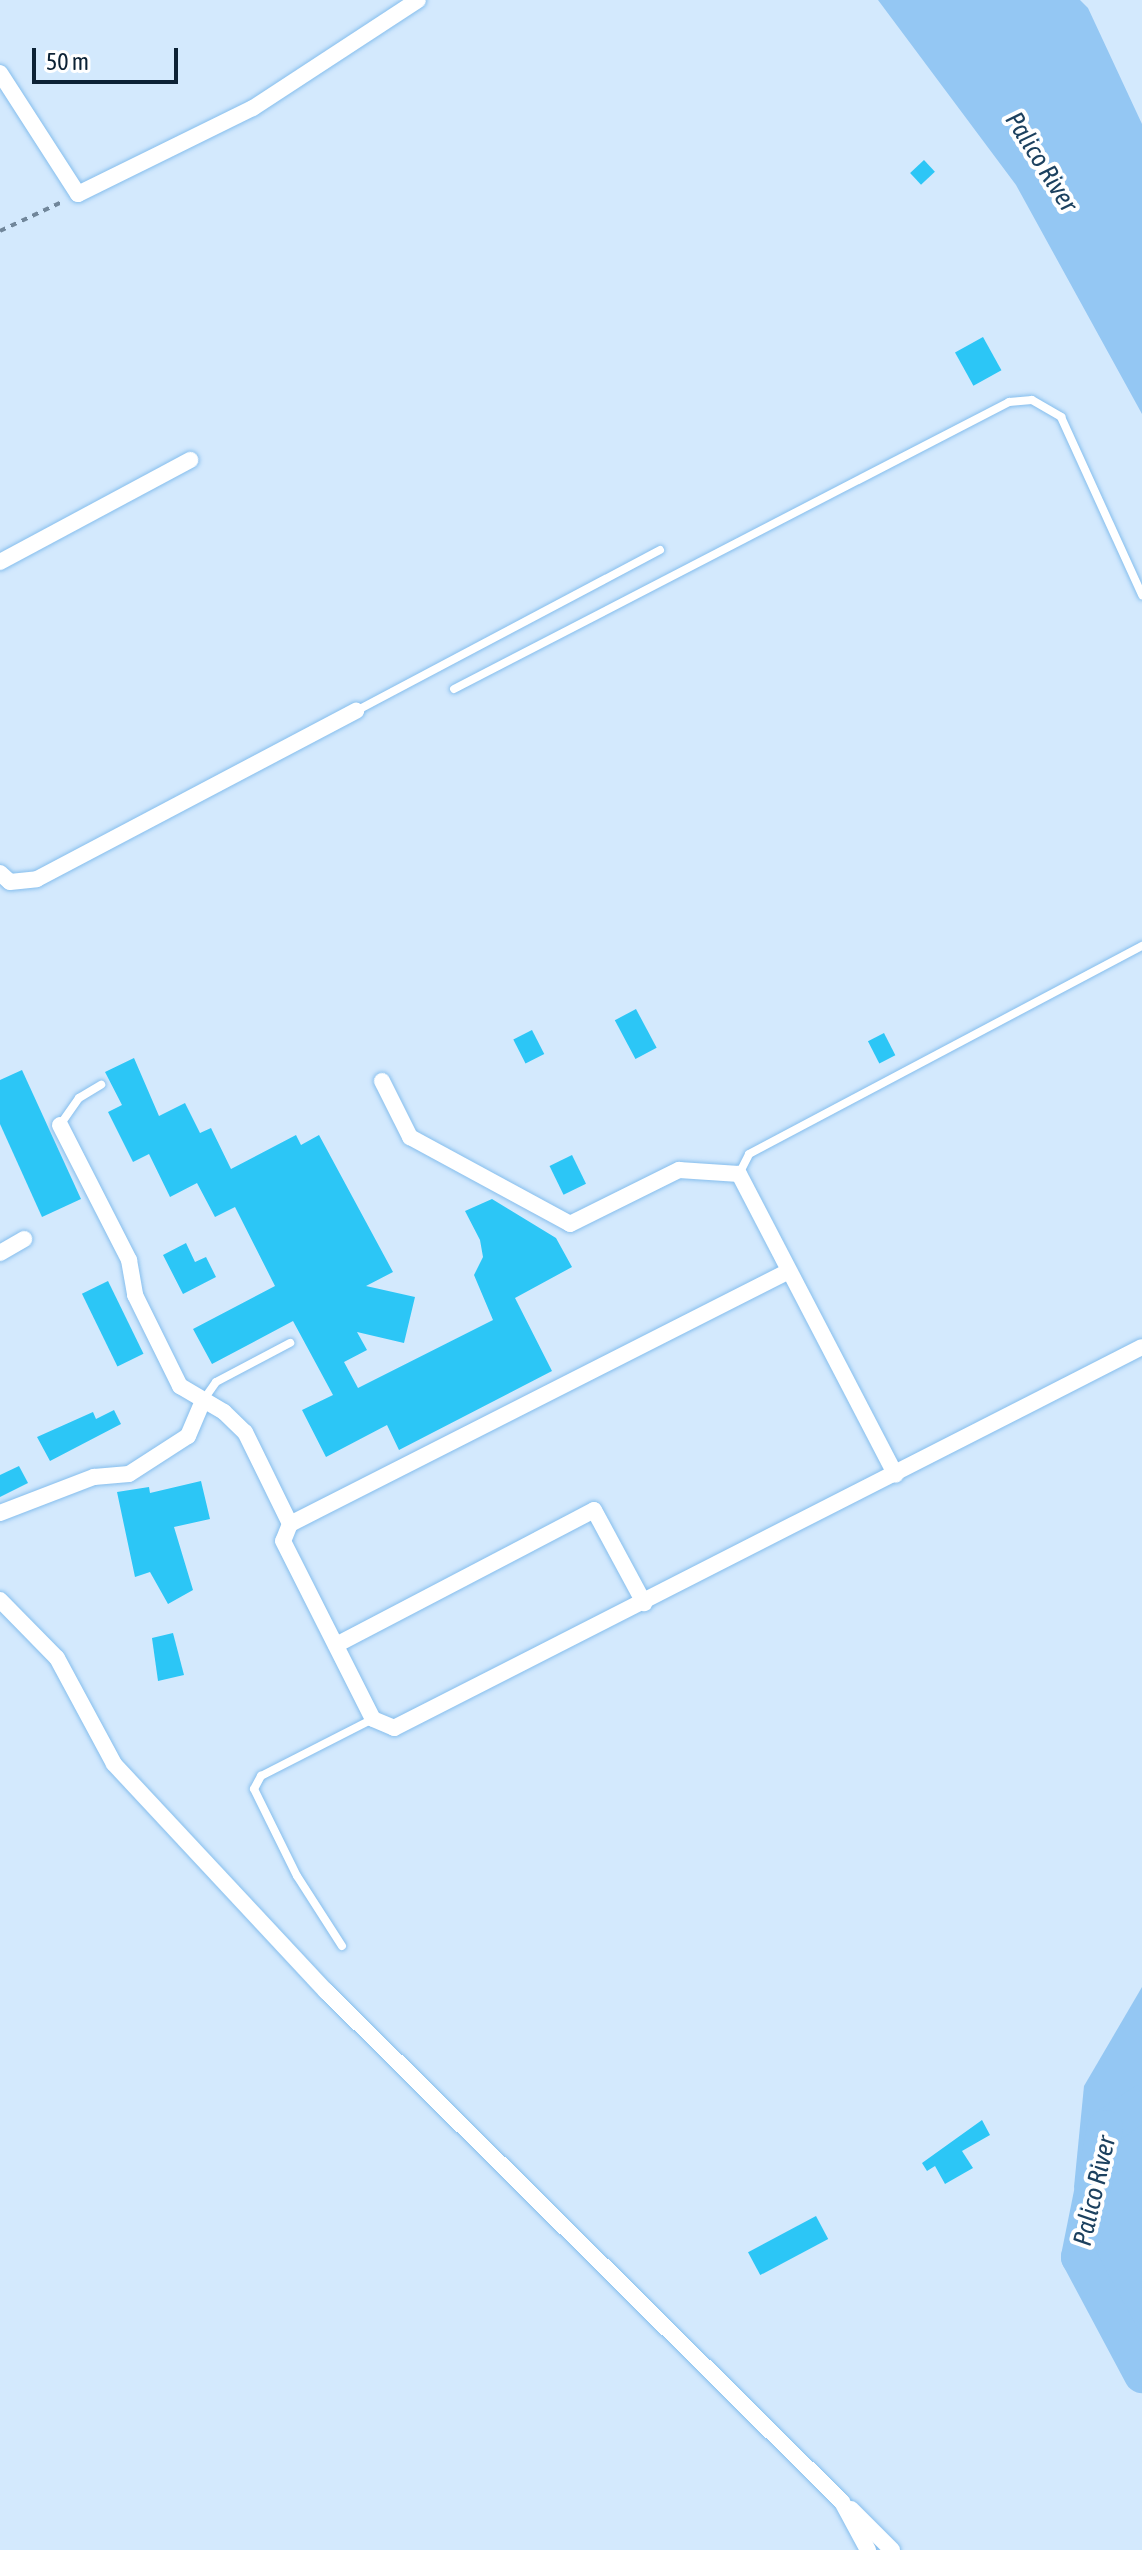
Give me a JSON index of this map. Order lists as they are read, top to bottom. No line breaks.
{"water":["Palico River"],"scale_bar":"50 m"}
